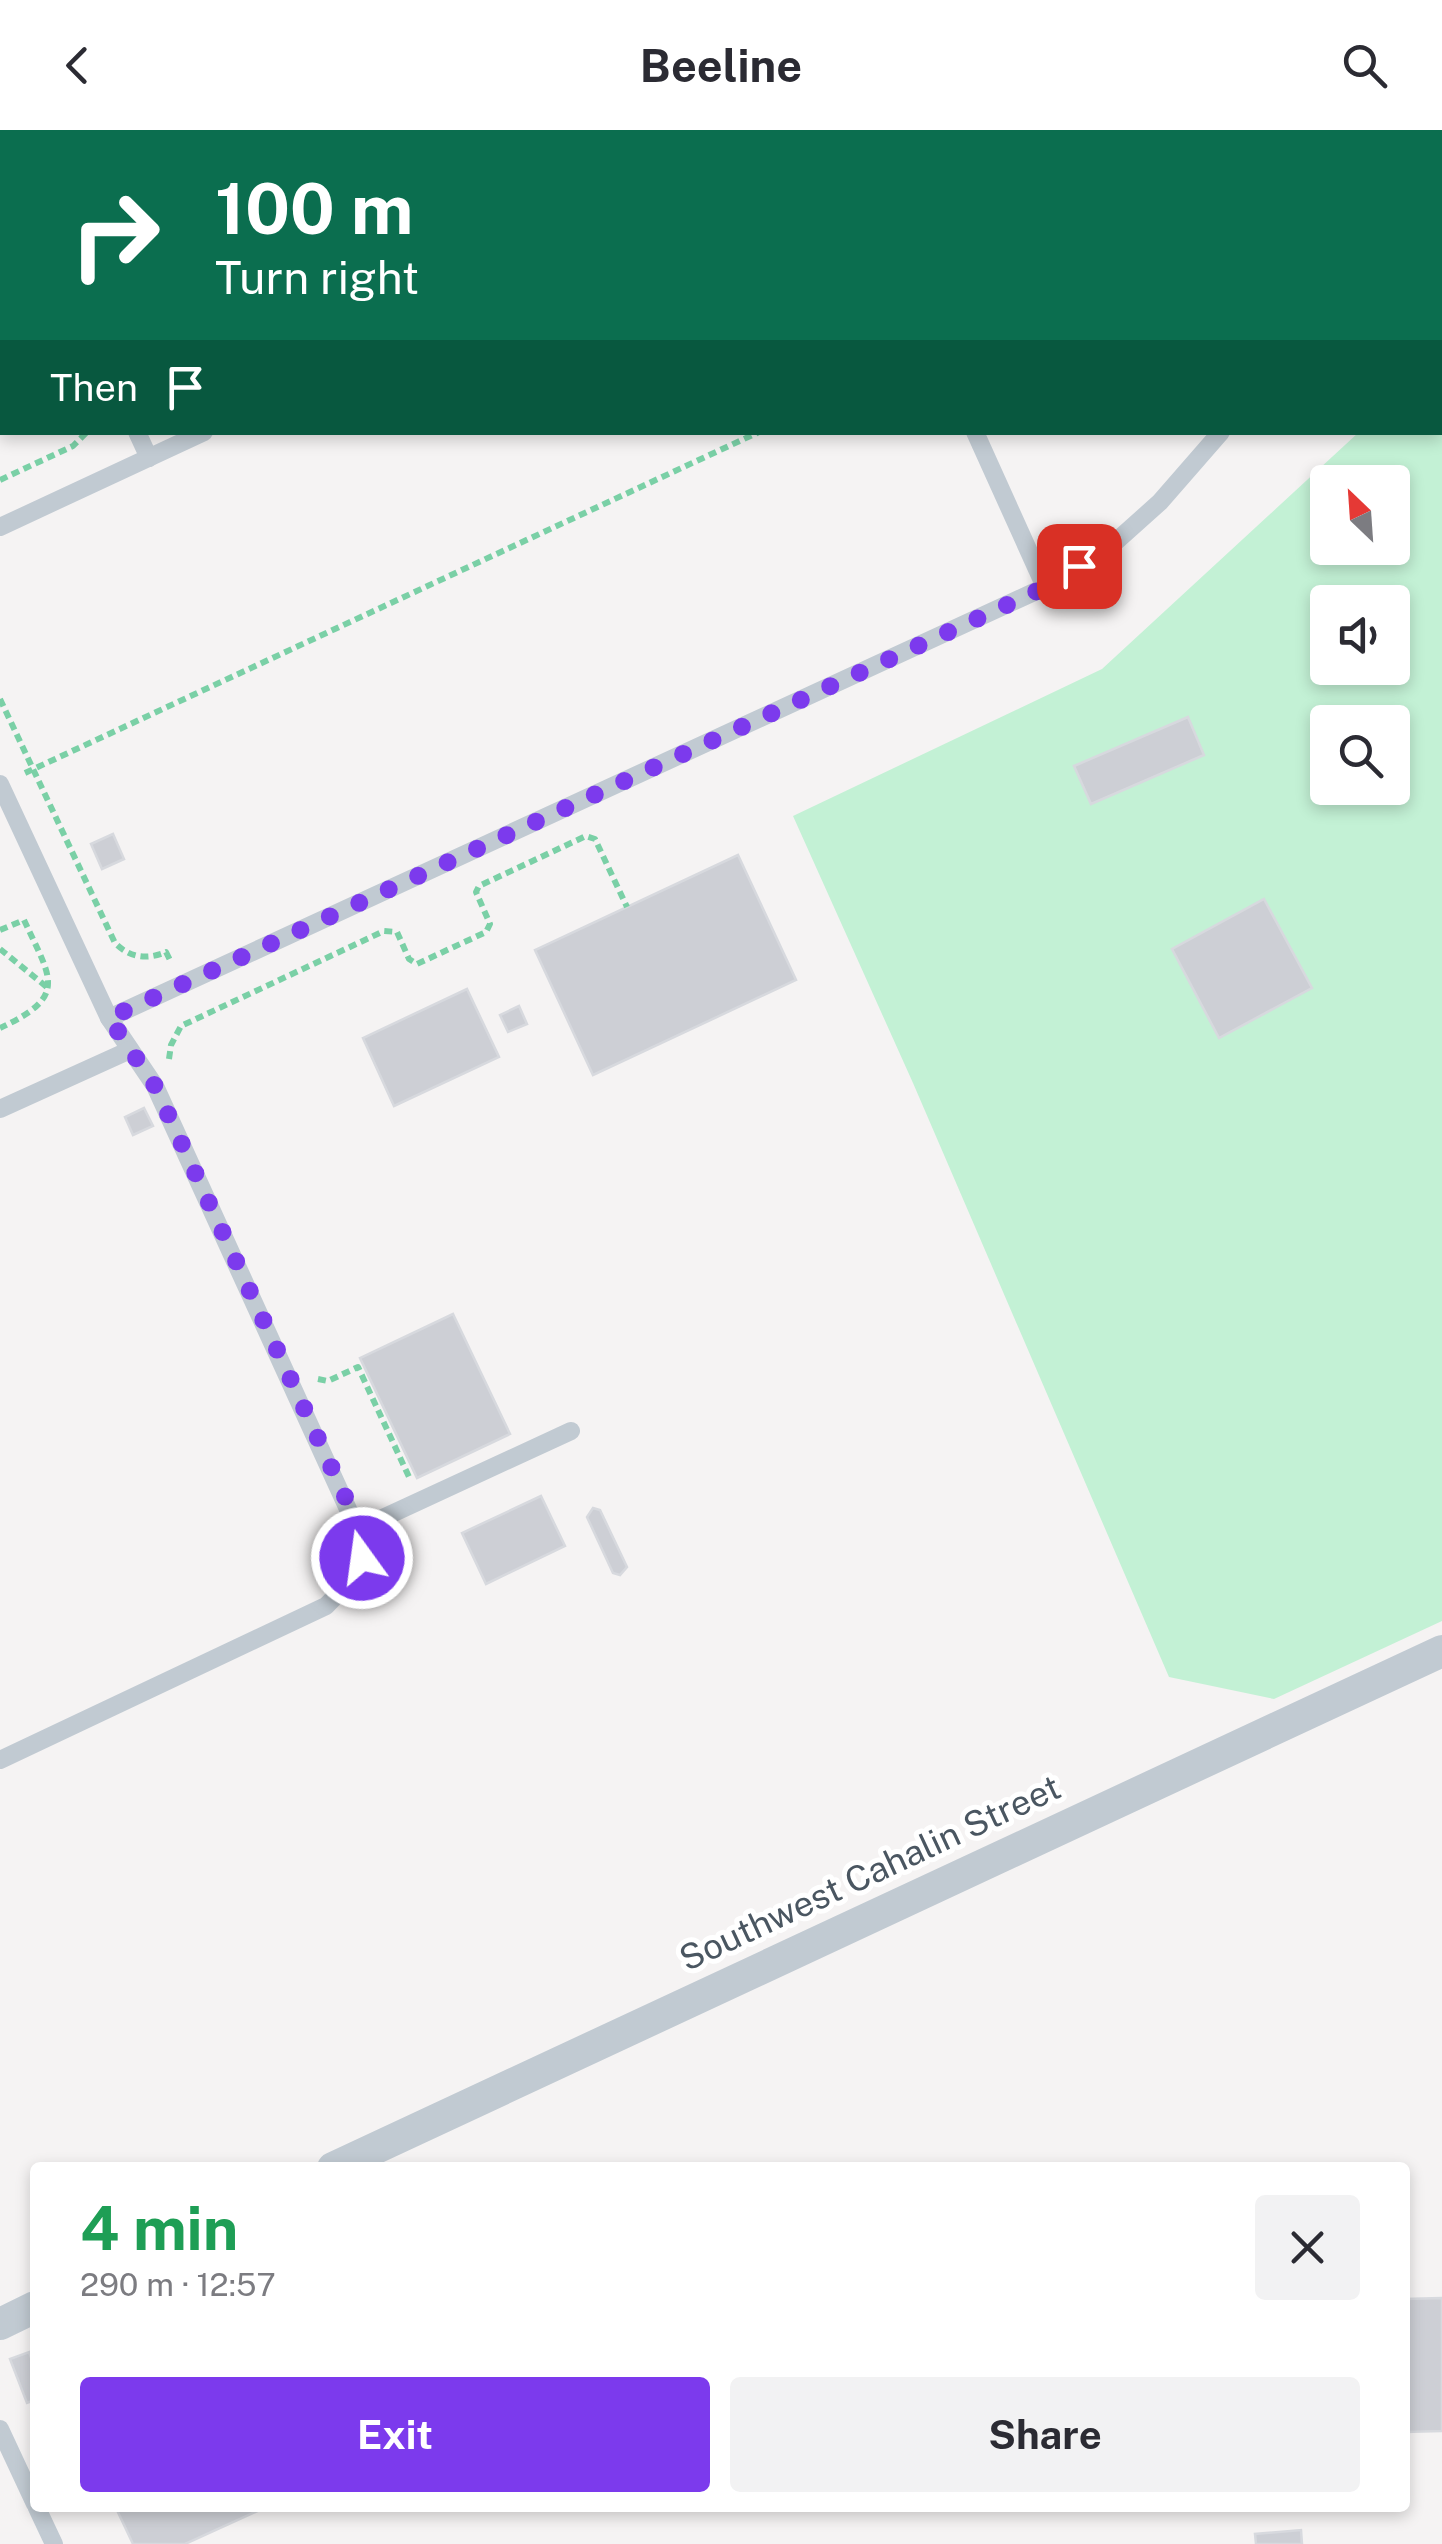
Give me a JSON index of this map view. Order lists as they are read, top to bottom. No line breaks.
{"streets":{"street":["Southwest Cahalin Street"]},"north":"top left","page":{"header":"Beeline","turn":["100 m","Turn right"],"then":"Then","heading":["4 min","290 m · 12:57"],"buttons":["Exit","Share"]}}
